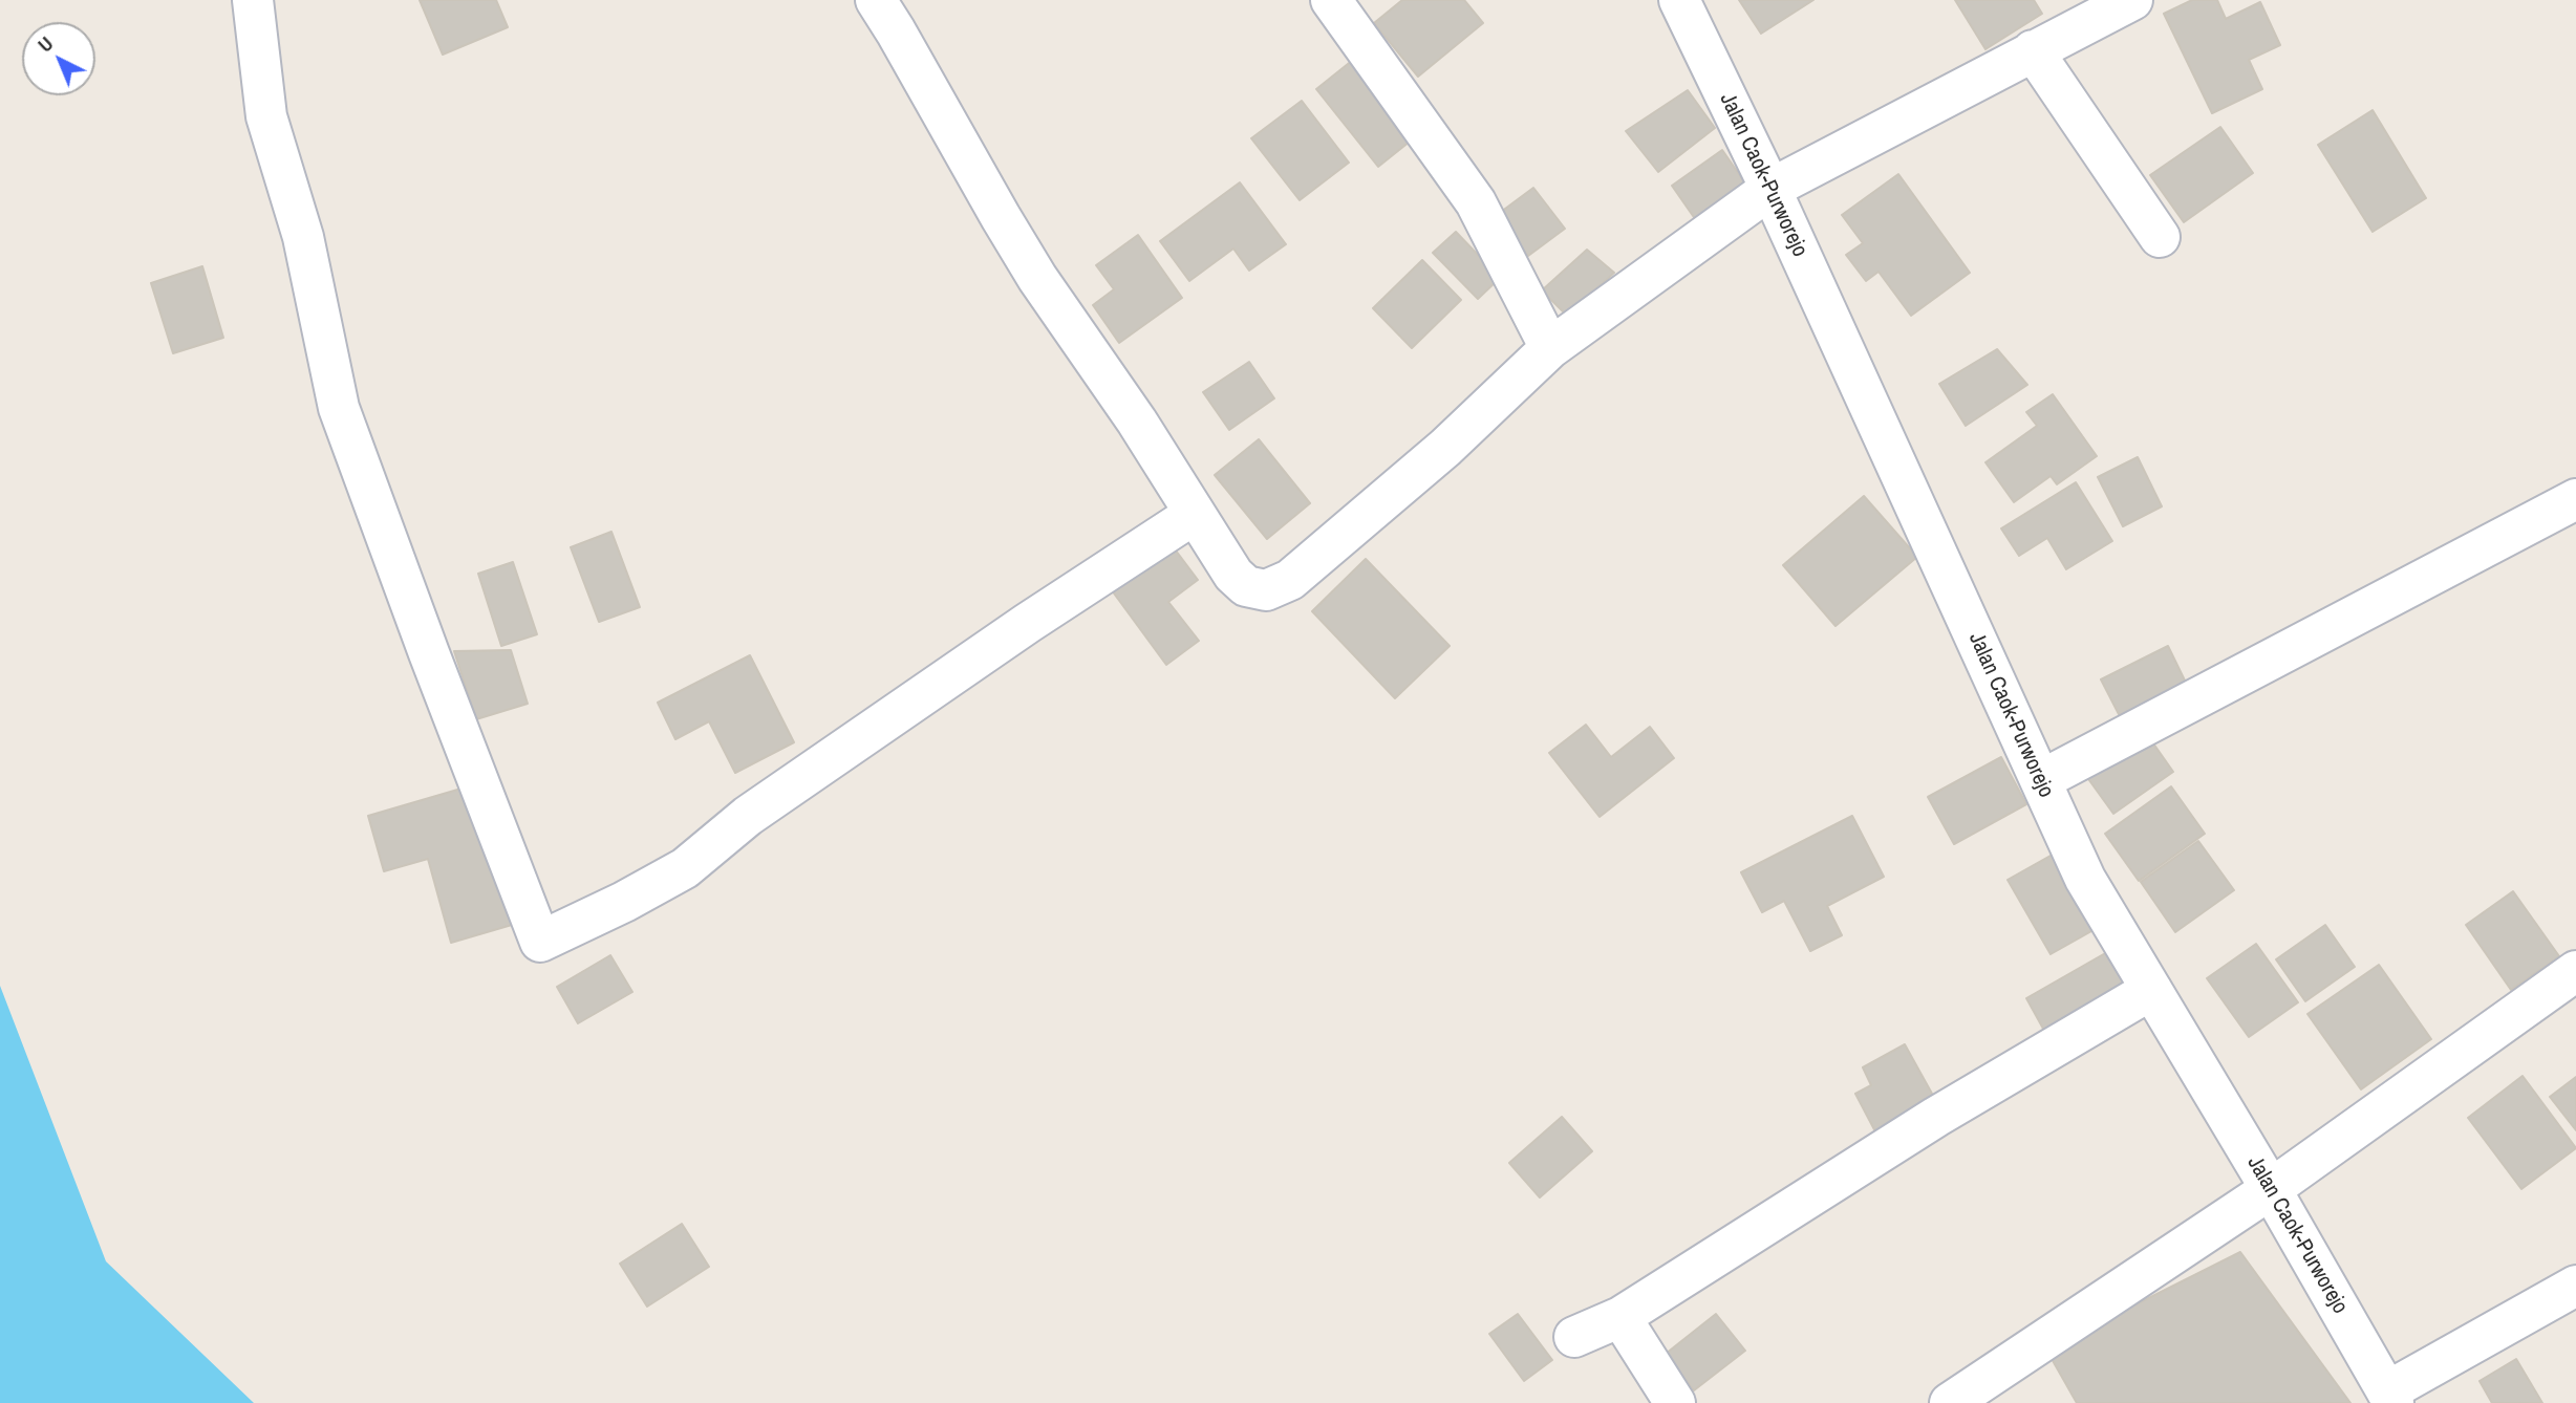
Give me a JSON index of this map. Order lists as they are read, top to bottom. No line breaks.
{"streets":{"street":["Jalan Caok-Purworejo"]},"north":"top left"}
